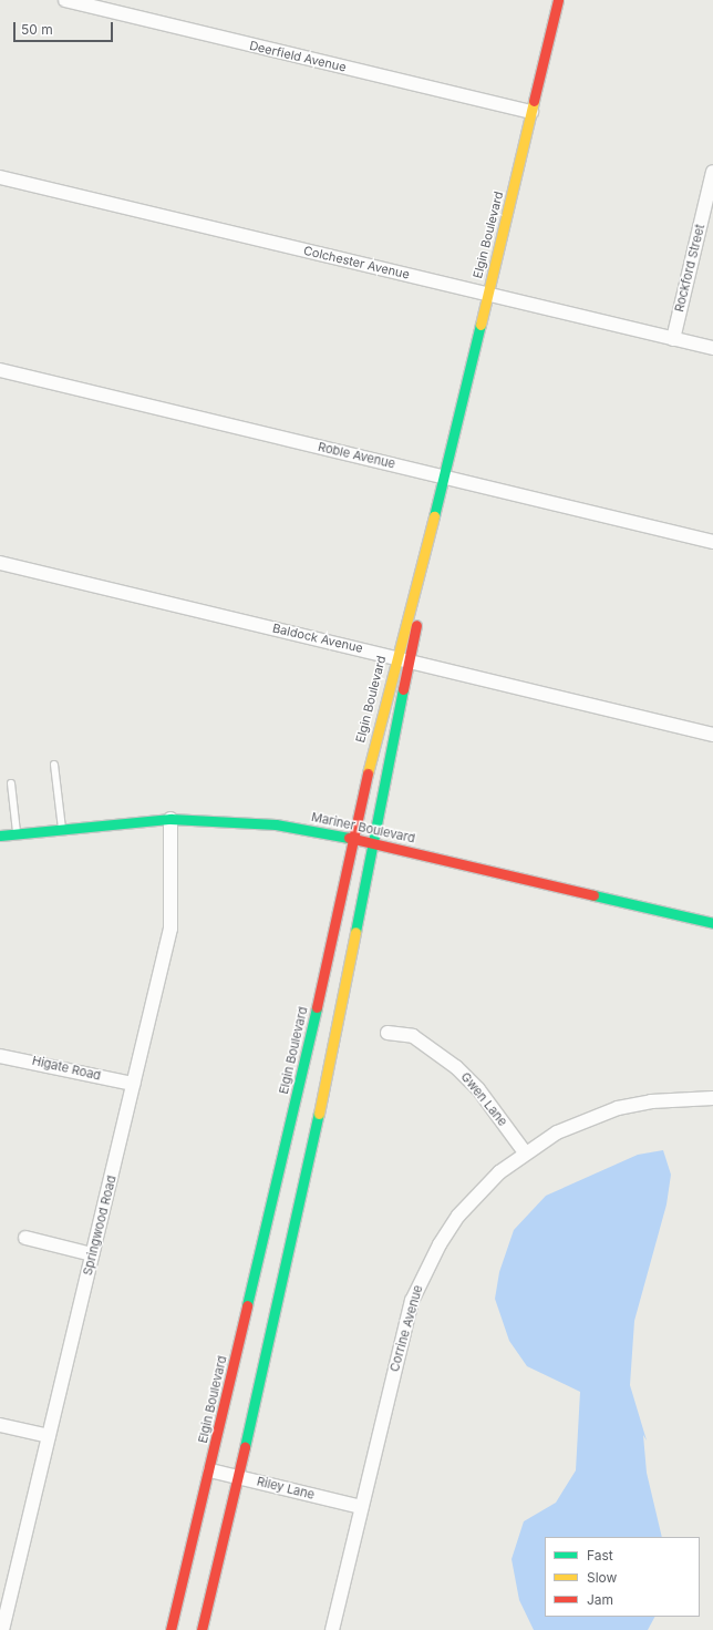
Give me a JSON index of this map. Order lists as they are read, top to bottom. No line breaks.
{"streets":{"main road":["Elgin Boulevard","Mariner Boulevard"],"street":["Deerfield Avenue","Colchester Avenue","Rockford Street","Roble Avenue","Baldock Avenue","Higate Road","Gwen Lane","Springwood Road","Corrine Avenue","Riley Lane"]},"crossings":[["Deerfield Avenue","Elgin Boulevard"],["Elgin Boulevard","Colchester Avenue"],["Elgin Boulevard","Roble Avenue"],["Elgin Boulevard","Baldock Avenue"],["Elgin Boulevard","Mariner Boulevard"],["Elgin Boulevard","Riley Lane"],["Colchester Avenue","Rockford Street"],["Mariner Boulevard","Springwood Road"],["Higate Road","Springwood Road"],["Gwen Lane","Corrine Avenue"],["Corrine Avenue","Riley Lane"]],"legend":["Fast","Slow","Jam"],"scale_bar":"50 m"}
